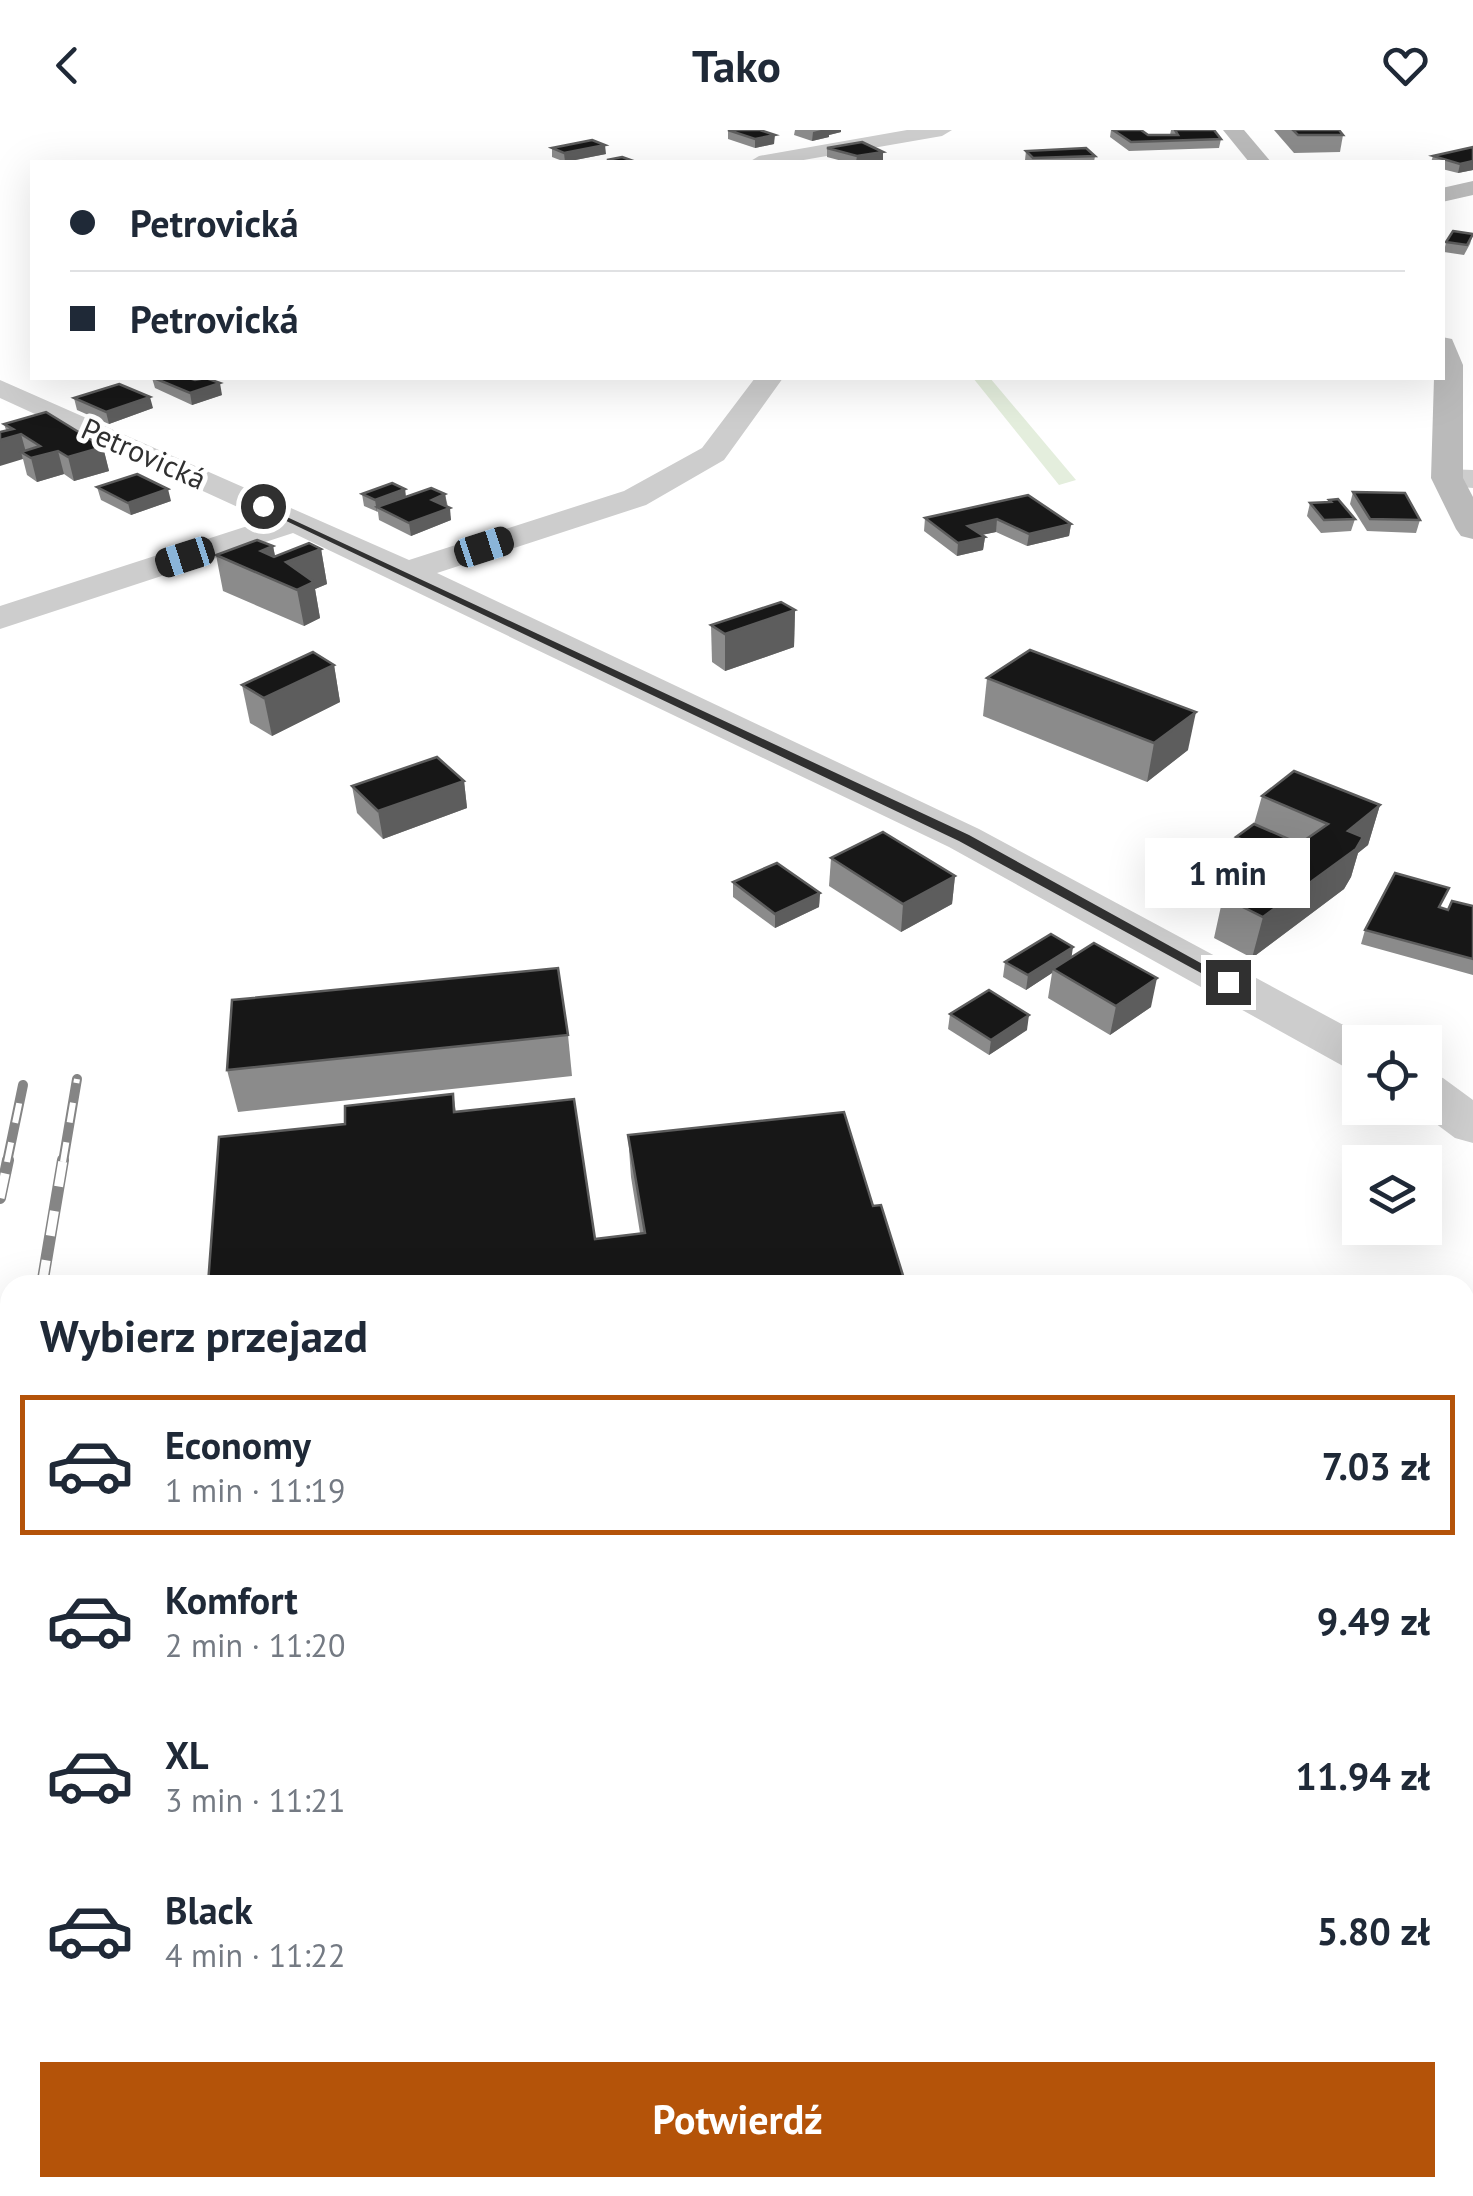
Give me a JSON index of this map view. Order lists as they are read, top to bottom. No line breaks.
{"streets":{"street":["Petrovická"]},"page":{"header":"Tako","banner":["Petrovická","Petrovická"],"bubble":"1 min","heading":"Wybierz przejazd","list":[{"name":"Economy","note":"1 min · 11:19","value":"7.03 zł"},{"name":"Komfort","note":"2 min · 11:20","value":"9.49 zł"},{"name":"XL","note":"3 min · 11:21","value":"11.94 zł"},{"name":"Black","note":"4 min · 11:22","value":"5.80 zł"}],"buttons":"Potwierdź"}}
